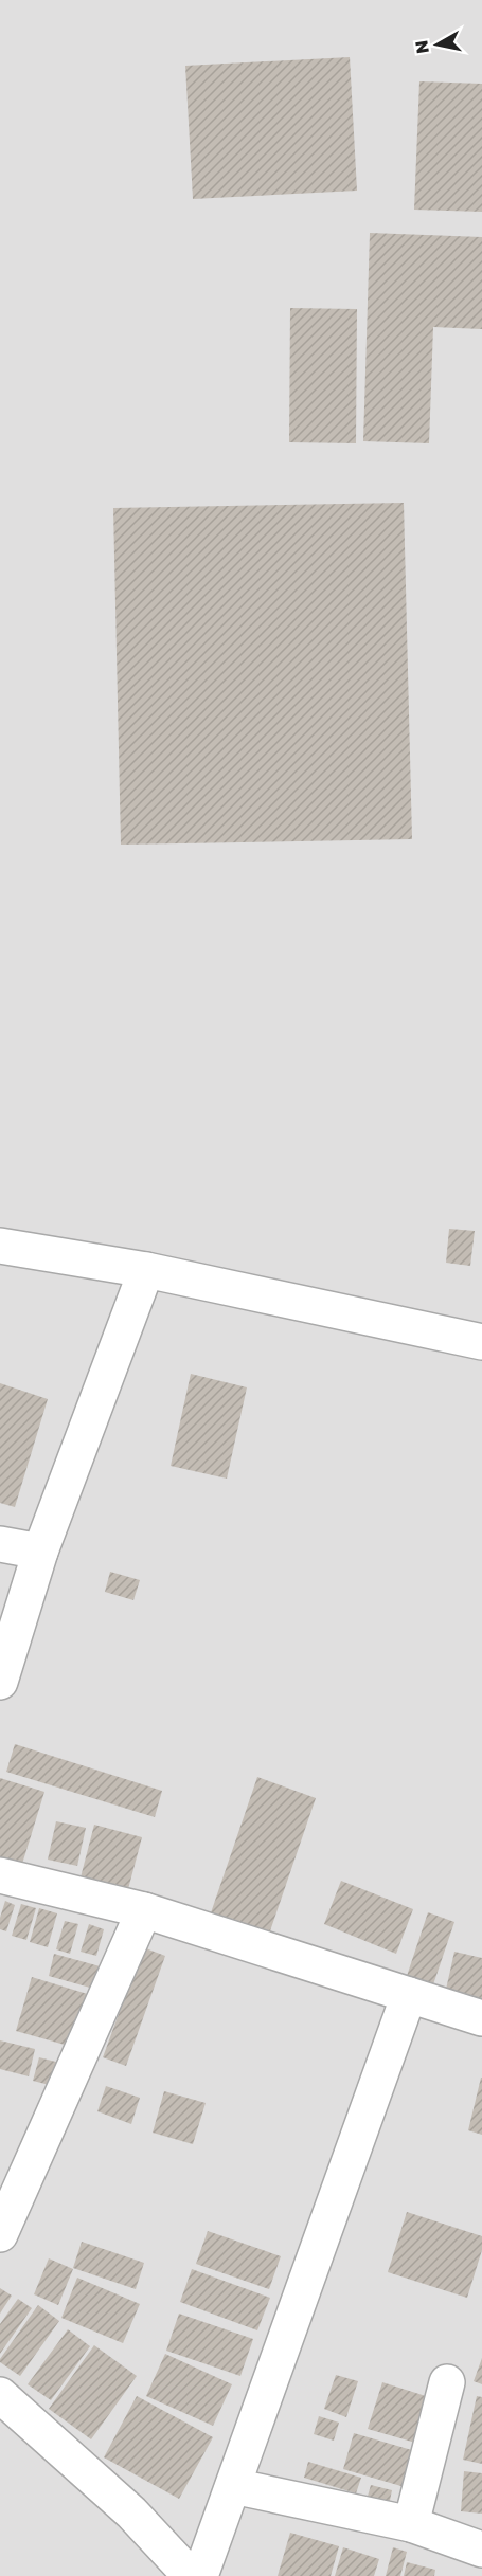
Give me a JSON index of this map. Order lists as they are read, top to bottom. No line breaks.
{"north":"left"}
